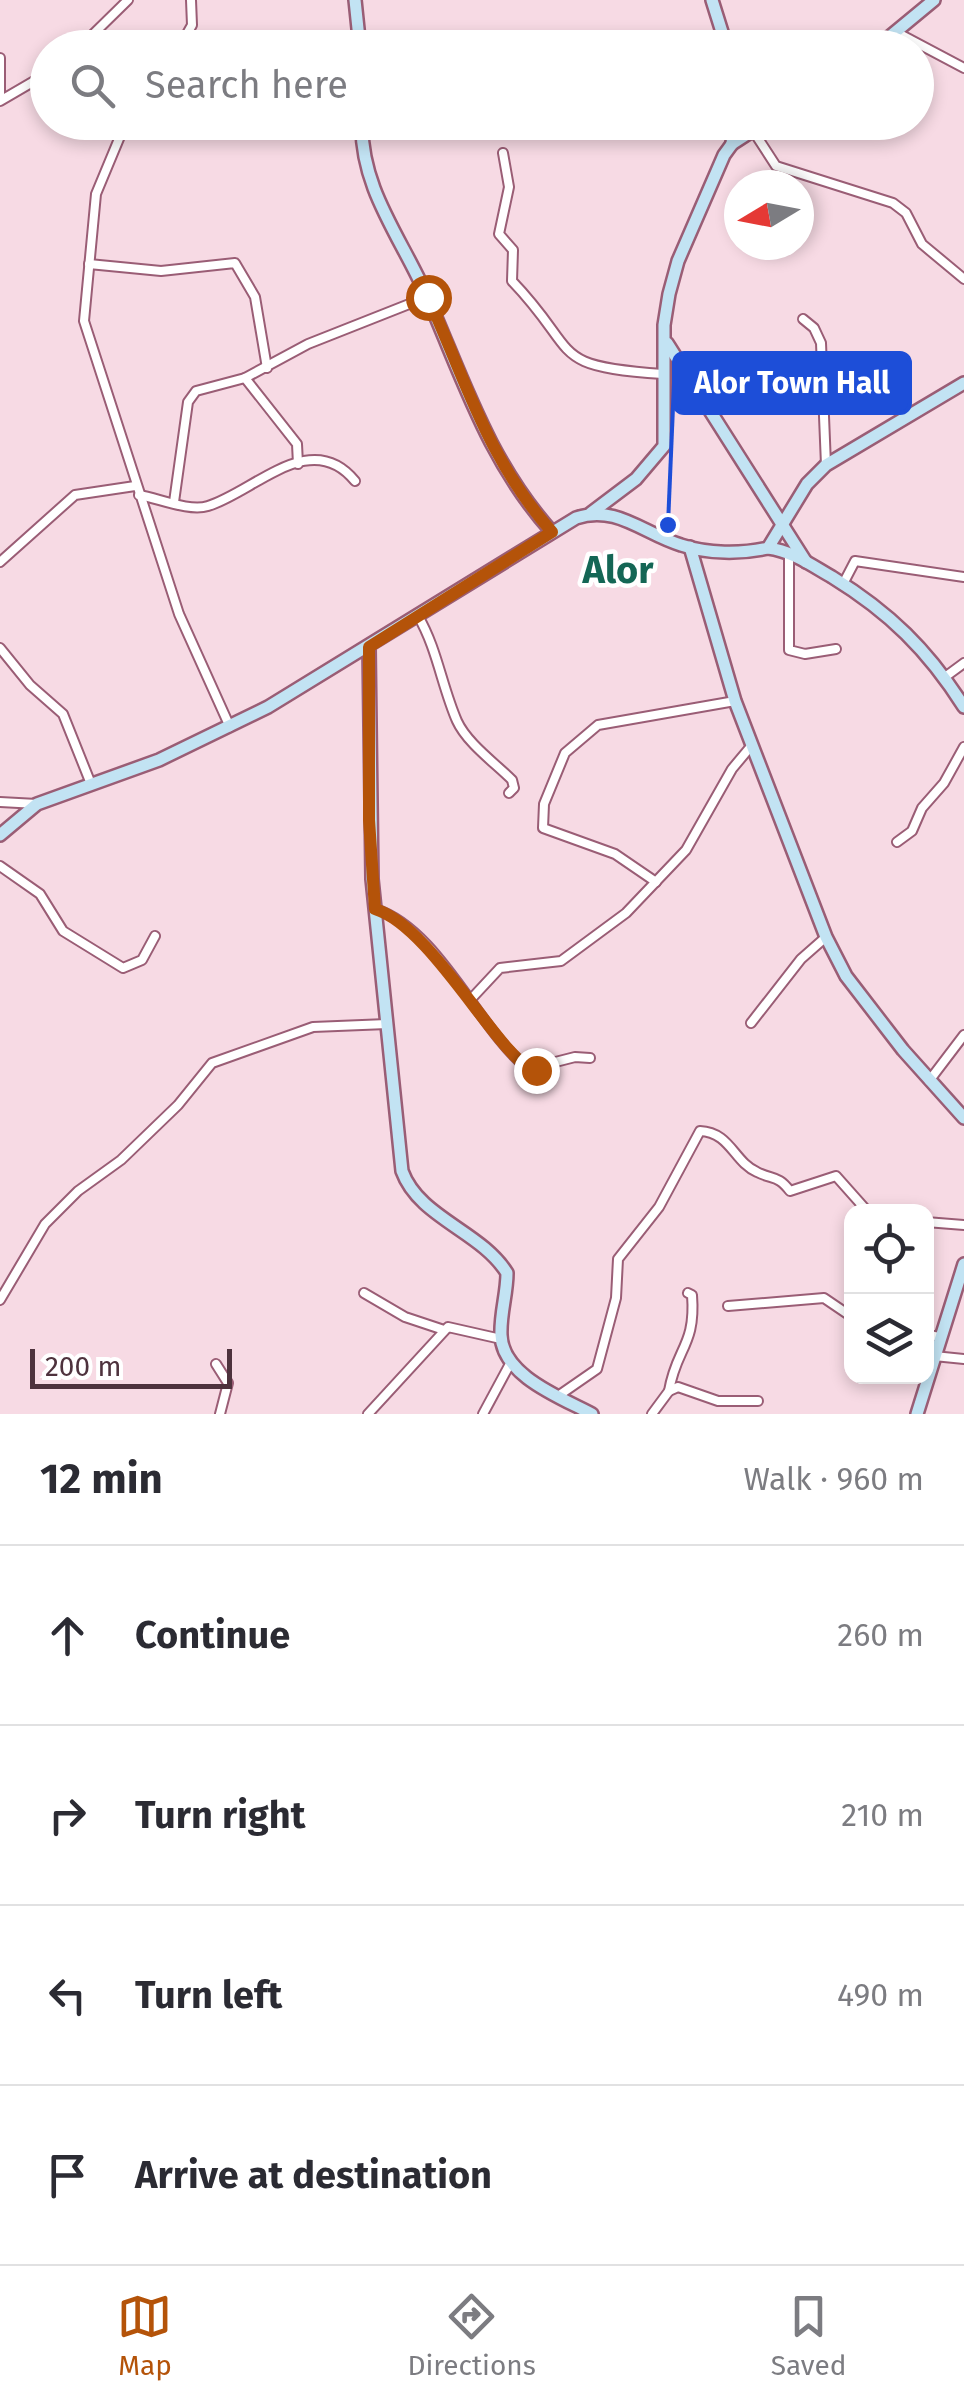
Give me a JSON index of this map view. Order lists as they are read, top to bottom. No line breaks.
{"districts":["Alor"],"places":["Alor Town Hall"],"scale_bar":"200 m","north":"left","page":{"search":"Search here","scale":"200 m","heading":["12 min","Walk · 960 m"],"list":[["Continue","260 m"],["Turn right","210 m"],["Turn left","490 m"],"Arrive at destination"],"nav":["Map","Directions","Saved"]}}
